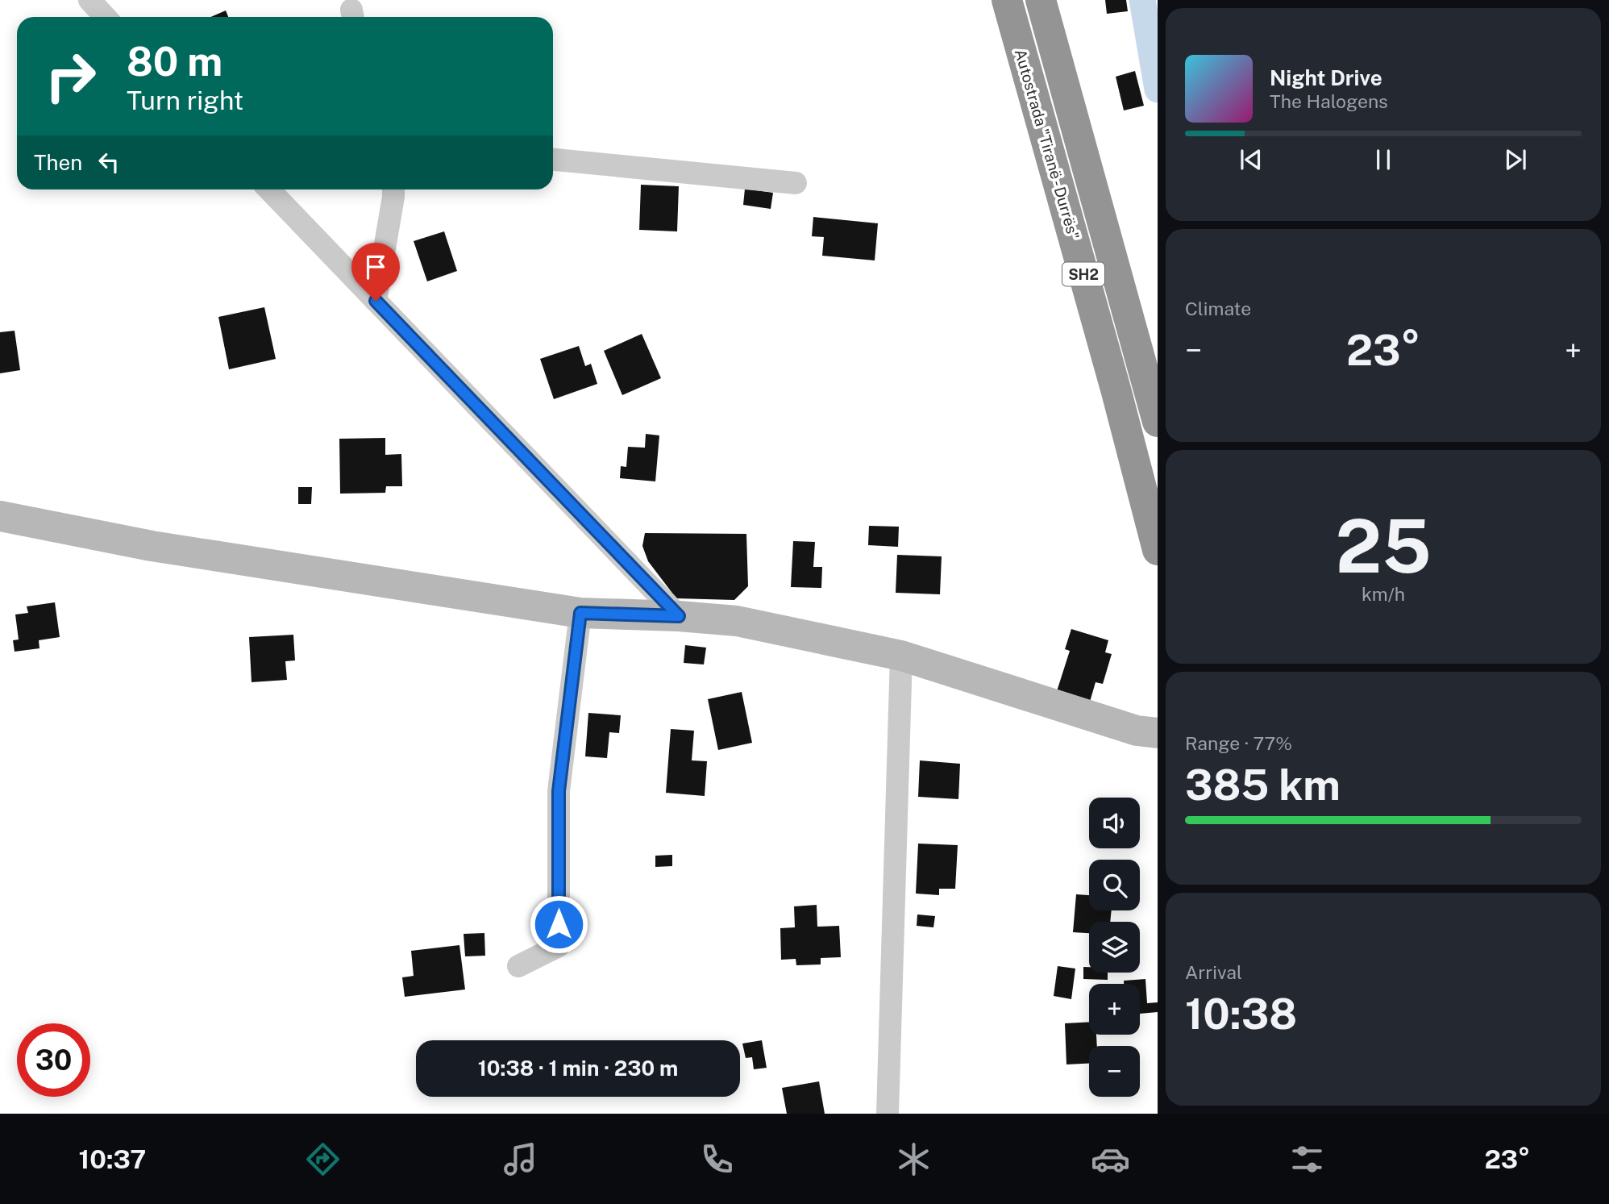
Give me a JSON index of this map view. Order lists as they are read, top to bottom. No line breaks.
{"streets":{"highway":["Autostrada \"Tiranë - Durrës\"","SH2"]},"page":{"turn":["80 m","Turn right"],"song":["Night Drive","The Halogens"],"then":"Then","tile":["Climate",["25","km/h"],["Range · 77%","385 km"],["Arrival","10:38"]],"heat":["−","23°","+"],"map_buttons":["+","−"],"limit":"30","trip":"10:38 · 1 min · 230 m","tabs":["10:37","23°"]}}
